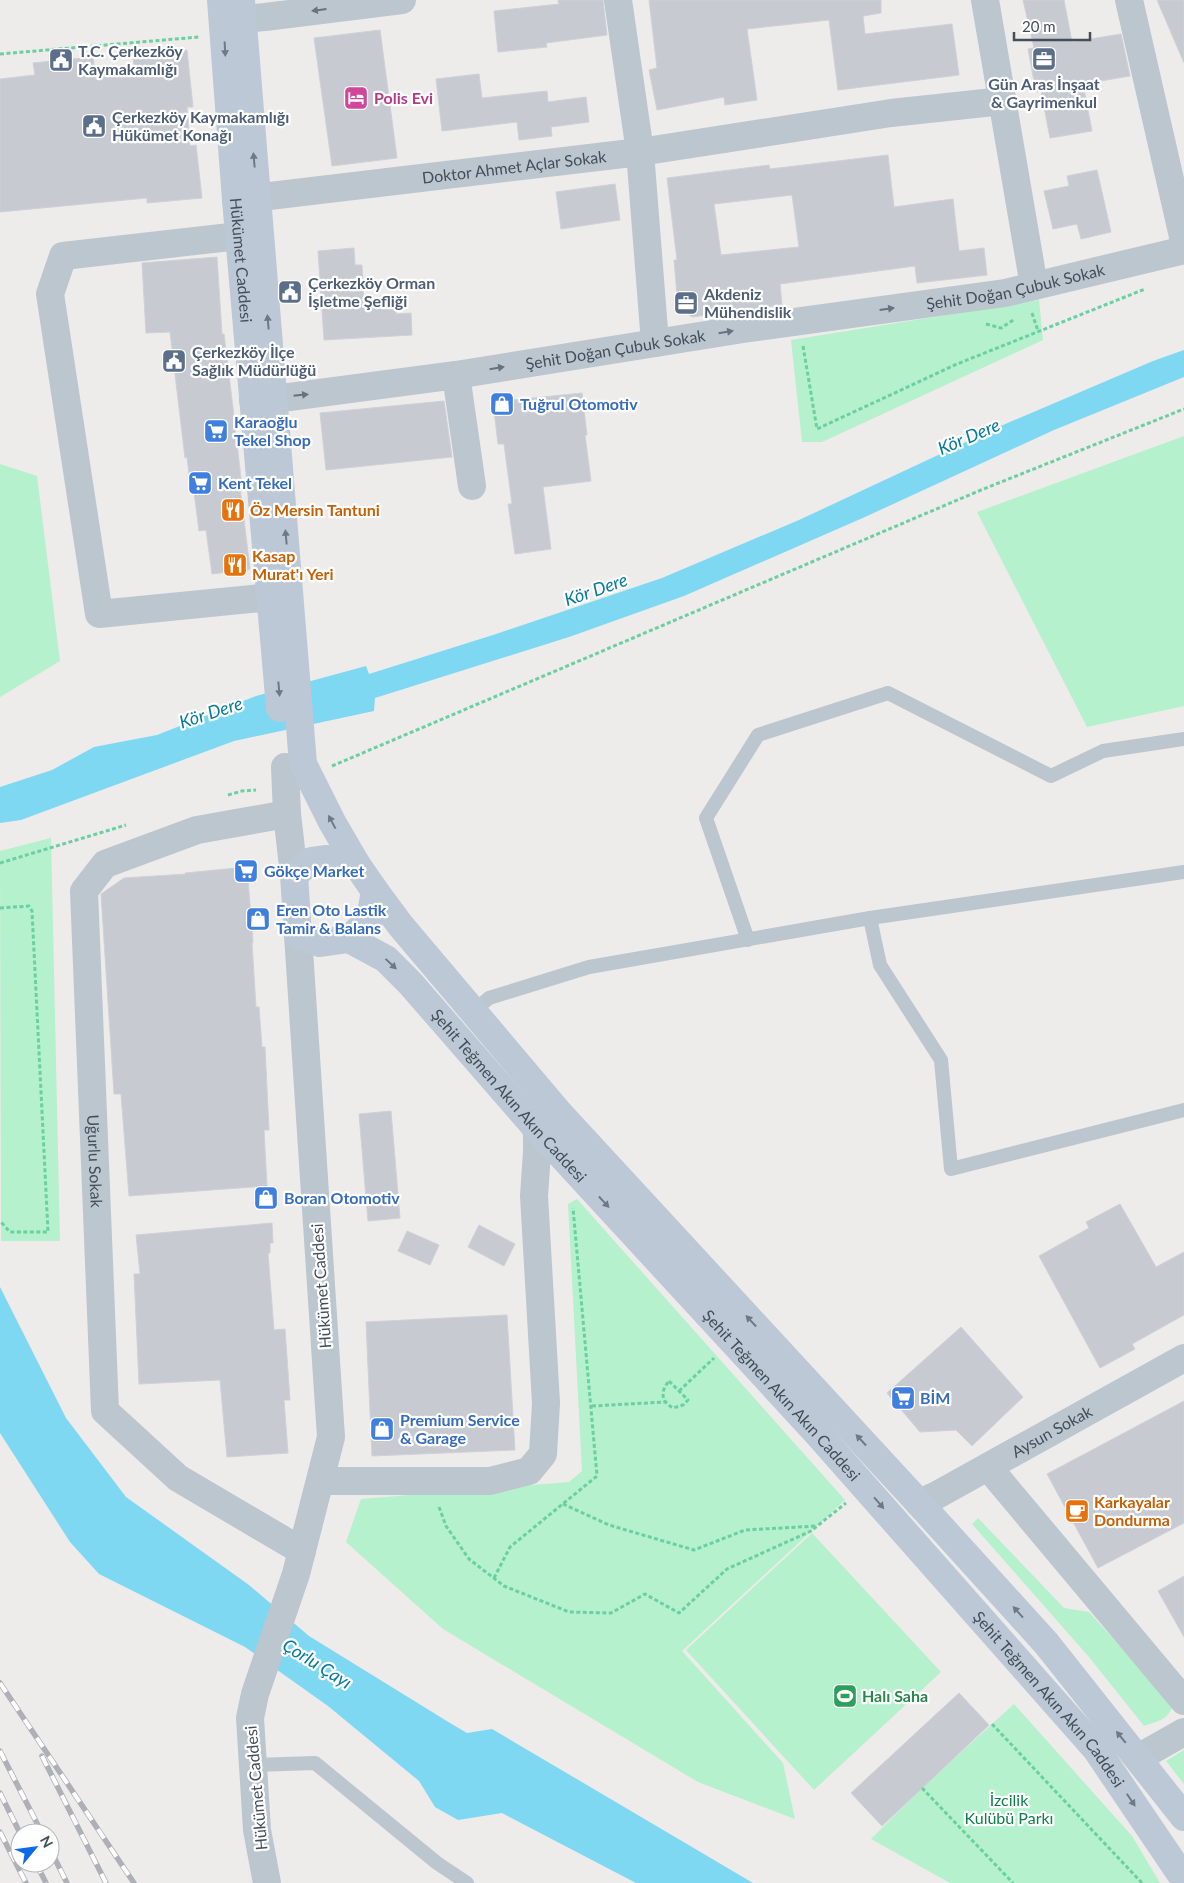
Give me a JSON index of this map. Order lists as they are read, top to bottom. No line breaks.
{"streets":{"main road":["Hükümet Caddesi","Şehit Teğmen Akın Akın Caddesi"],"street":["Doktor Ahmet Açlar Sokak","Şehit Doğan Çubuk Sokak","Uğurlu Sokak","Aysun Sokak"]},"crossings":[["Doktor Ahmet Açlar Sokak","Hükümet Caddesi"],["Hükümet Caddesi","Şehit Doğan Çubuk Sokak"],["Hükümet Caddesi","Şehit Teğmen Akın Akın Caddesi"],["Hükümet Caddesi","Uğurlu Sokak"],["Şehit Teğmen Akın Akın Caddesi","Aysun Sokak"]],"one_way":["Şehit Doğan Çubuk Sokak"],"water":["Kör Dere","Çorlu Çayı"],"parks":["İzcilik Kulübü Parkı"],"places":{"office":["Gün Aras İnşaat & Gayrimenkul","Akdeniz Mühendislik"],"public building":["T.C. Çerkezköy Kaymakamlığı","Çerkezköy Kaymakamlığı Hükümet Konağı","Çerkezköy Orman İşletme Şefliği","Çerkezköy İlçe Sağlık Müdürlüğü"],"hotel":["Polis Evi"],"shop":["Tuğrul Otomotiv","Eren Oto Lastik Tamir & Balans","Boran Otomotiv","Premium Service & Garage"],"supermarket":["Karaoğlu Tekel Shop","Kent Tekel","Gökçe Market","BİM"],"restaurant":["Öz Mersin Tantuni","Kasap Murat'ı Yeri"],"cafe":["Karkayalar Dondurma"],"sports":["Halı Saha"]},"scale_bar":"20 m","north":"top right"}
